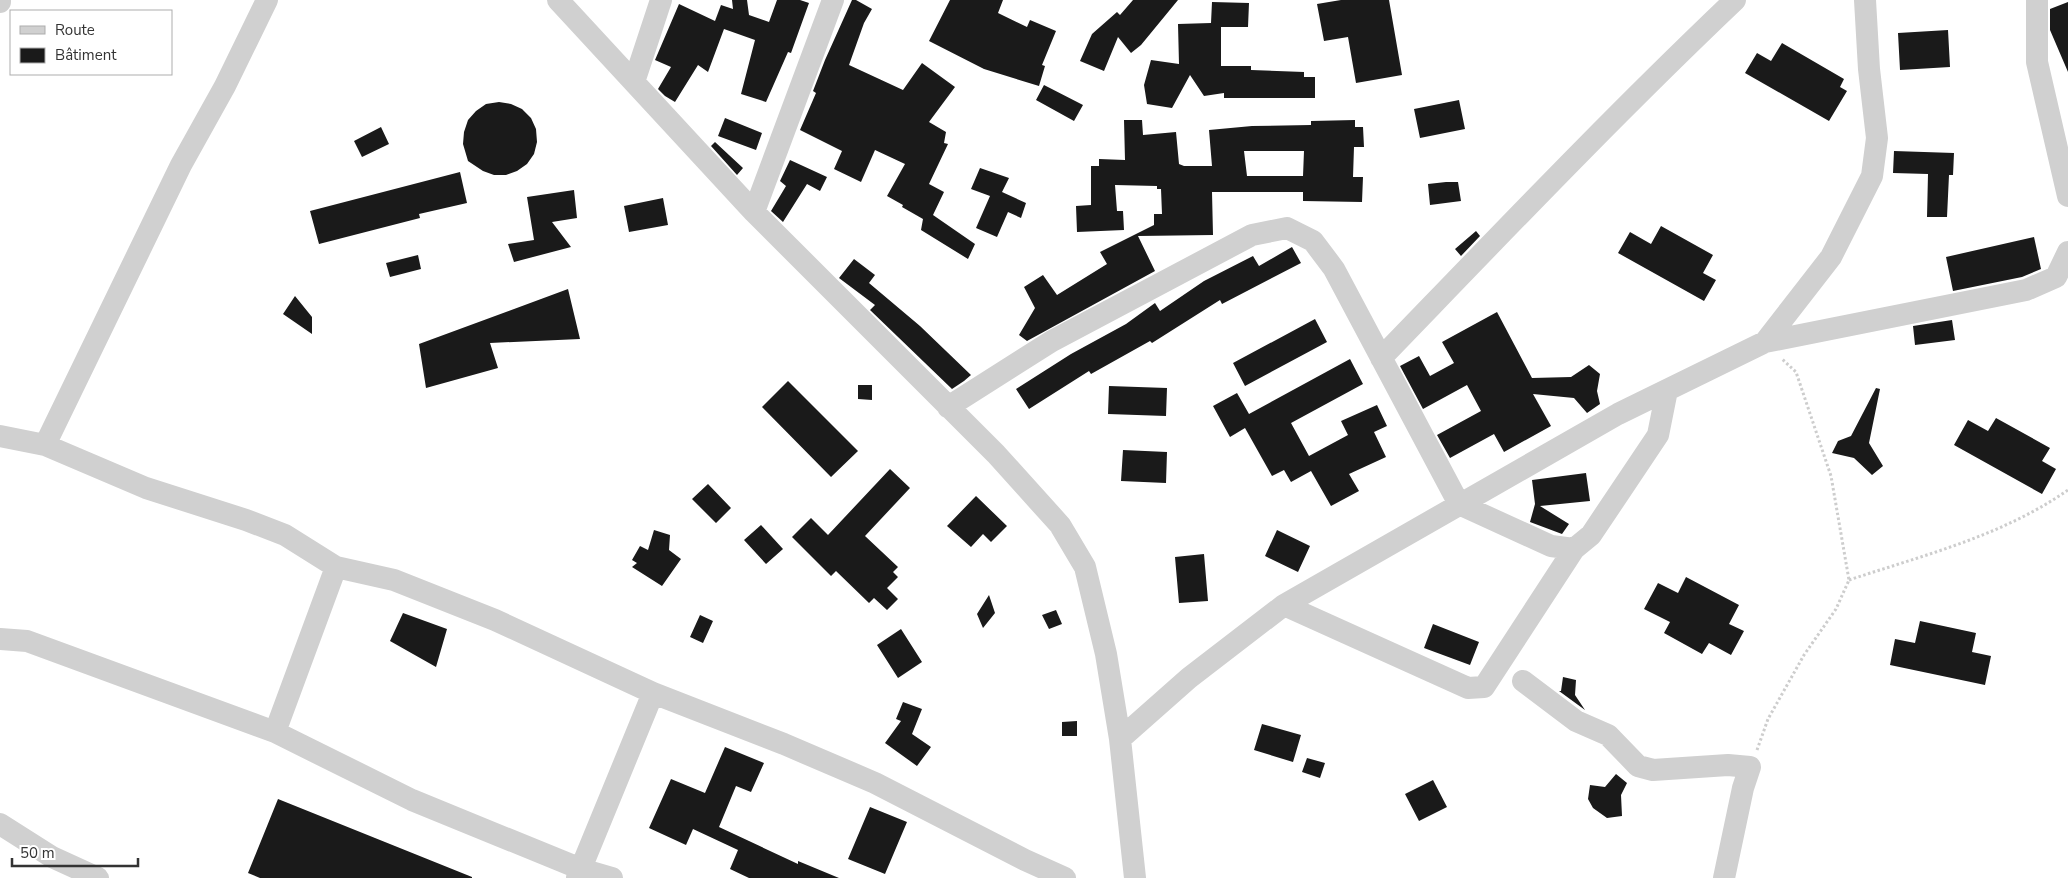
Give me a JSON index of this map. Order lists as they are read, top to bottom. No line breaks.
{"legend":["Route","Bâtiment"],"scale_bar":"50 m"}
